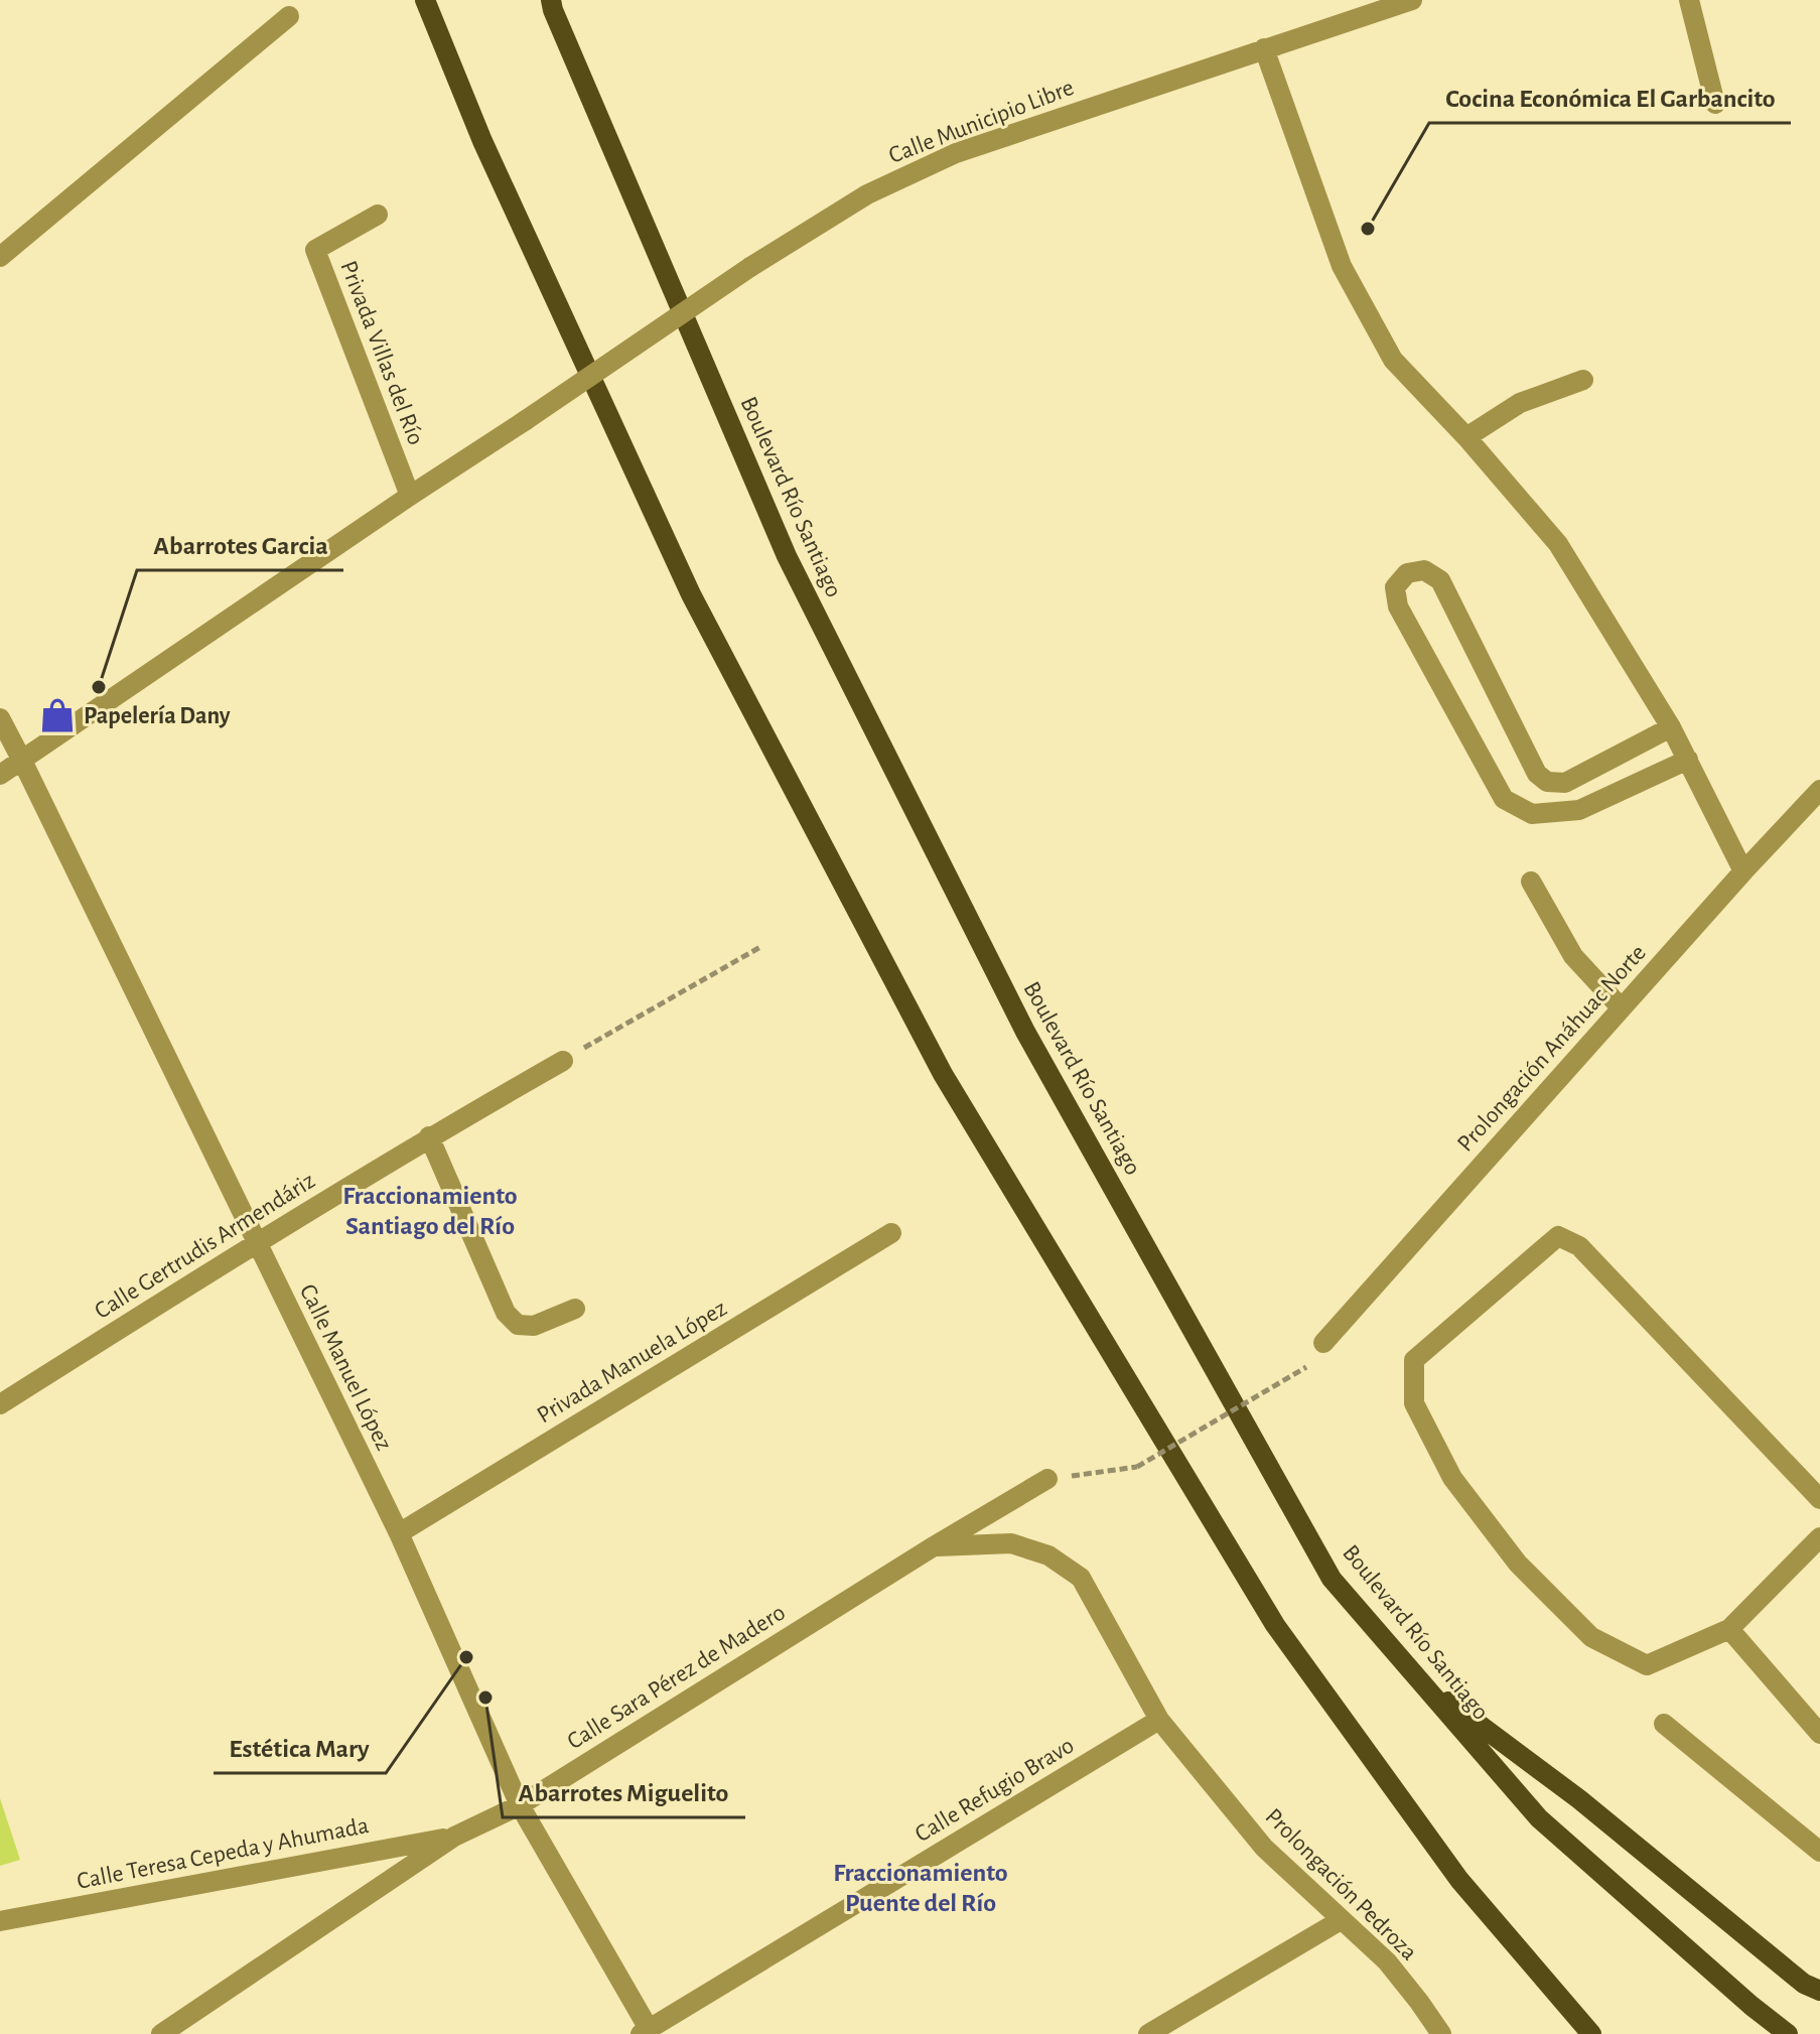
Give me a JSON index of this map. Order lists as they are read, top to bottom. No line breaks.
{"streets":{"main road":["Boulevard Río Santiago"],"street":["Calle Municipio Libre","Privada Villas del Río","Prolongación Anáhuac Norte","Calle Gertrudis Armendáriz","Privada Manuela López","Calle Manuel López","Calle Sara Pérez de Madero","Calle Refugio Bravo","Calle Teresa Cepeda y Ahumada","Prolongación Pedroza"]},"crossings":[["Calle Municipio Libre","Privada Villas del Río"],["Calle Municipio Libre","Calle Manuel López"],["Calle Gertrudis Armendáriz","Calle Manuel López"],["Privada Manuela López","Calle Manuel López"],["Calle Manuel López","Calle Sara Pérez de Madero"],["Calle Manuel López","Calle Refugio Bravo"],["Calle Sara Pérez de Madero","Calle Teresa Cepeda y Ahumada"],["Calle Sara Pérez de Madero","Prolongación Pedroza"],["Calle Refugio Bravo","Prolongación Pedroza"]],"districts":["Fraccionamiento Santiago del Río","Fraccionamiento Puente del Río"],"places":{"other":["Cocina Económica El Garbancito","Abarrotes Garcia","Estética Mary","Abarrotes Miguelito"],"shop":["Papelería Dany"]}}
